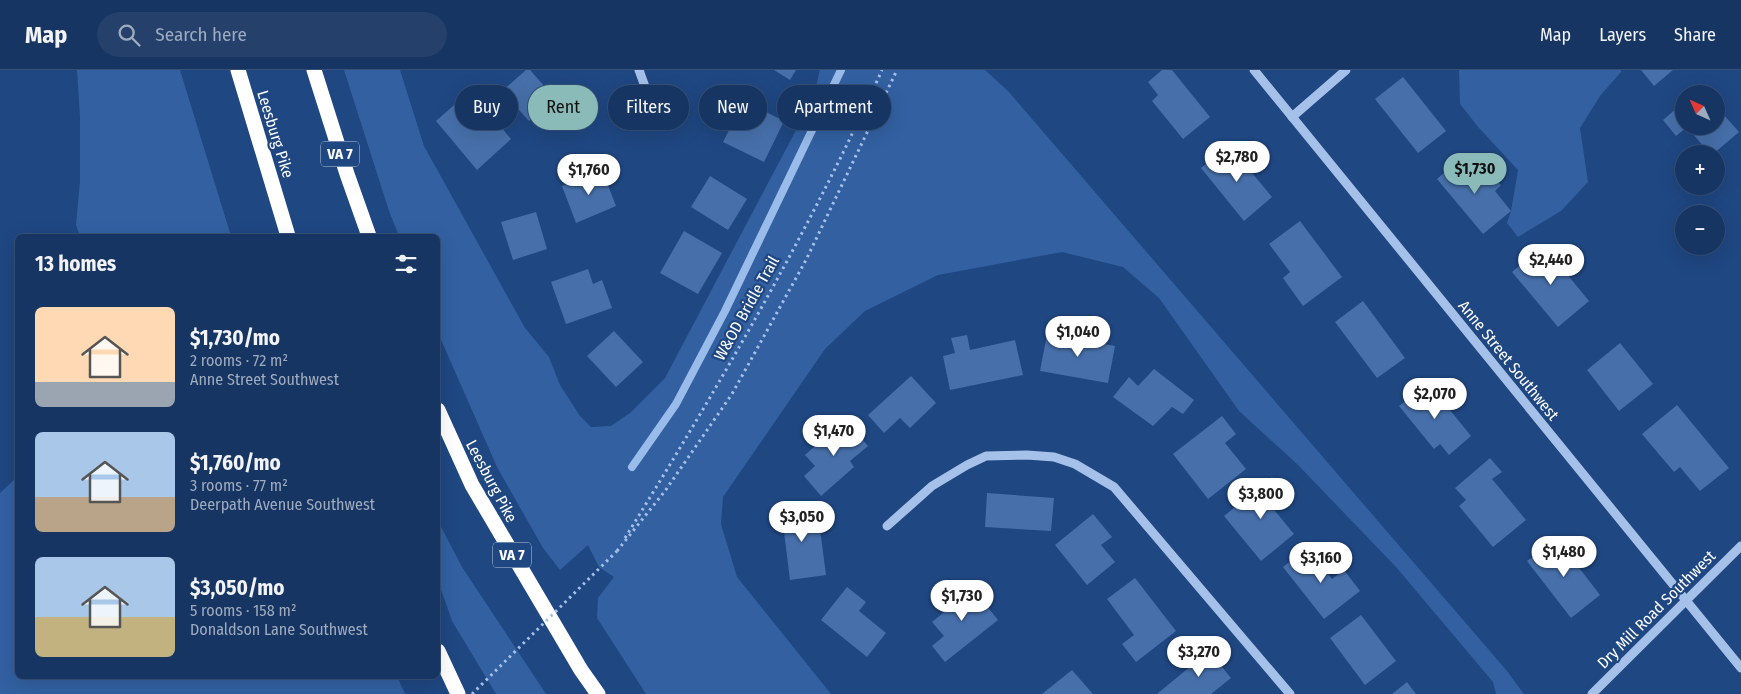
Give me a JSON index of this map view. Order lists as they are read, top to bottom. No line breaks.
{"streets":{"highway":["Leesburg Pike","VA 7"],"street":["Anne Street Southwest","Dry Mill Road Southwest"],"path":["W&OD Bridle Trail"]},"crossings":[["Anne Street Southwest","Dry Mill Road Southwest"]],"north":"top left","page":{"header":"Map","search":"Search here","nav":["Map","Layers","Share"],"map_buttons":["+","−"],"chip":["Buy","Rent","Filters","New","Apartment"],"price":["$2,780","$1,730","$1,760","$2,440","$1,040","$2,070","$1,470","$3,800","$3,050","$1,480","$3,160","$1,730","$3,270"],"heading":"13 homes","list":[{"name":"$1,730/mo","note":"2 rooms · 72 m² · Anne Street Southwest"},{"name":"$1,760/mo","note":"3 rooms · 77 m² · Deerpath Avenue Southwest"},{"name":"$3,050/mo","note":"5 rooms · 158 m² · Donaldson Lane Southwest"}]}}
